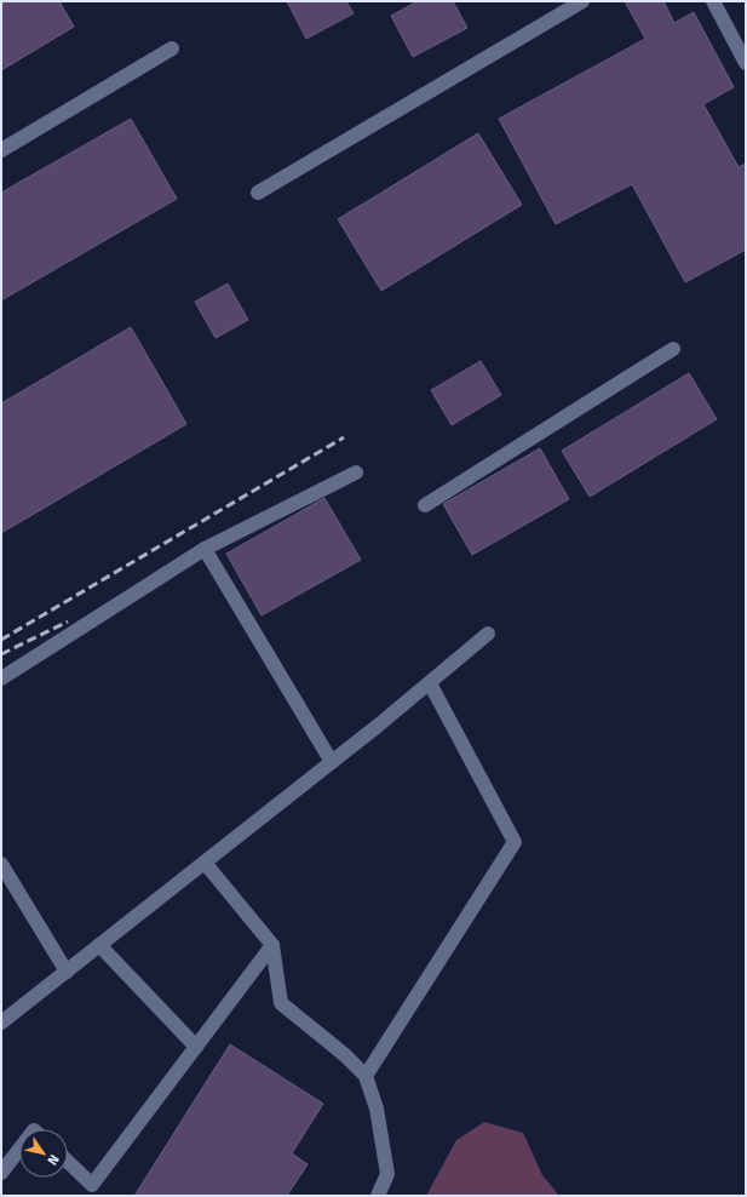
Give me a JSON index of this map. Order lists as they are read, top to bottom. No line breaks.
{"north":"bottom right"}
